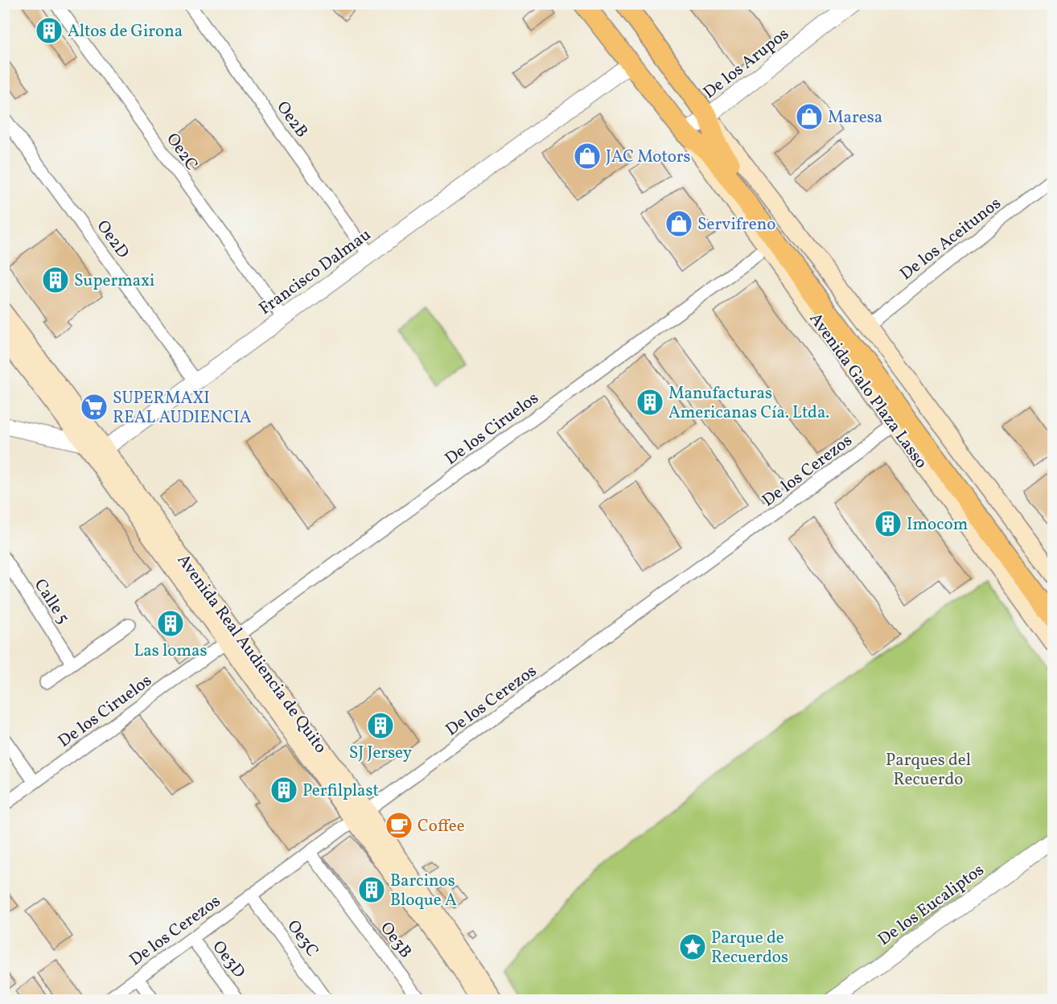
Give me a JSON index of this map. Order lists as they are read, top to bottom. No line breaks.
{"streets":{"main road":["Avenida Galo Plaza Lasso","Avenida Real Audiencia de Quito"],"street":["De los Arupos","Oe2B","Oe2C","De los Aceitunos","Oe2D","Francisco Dalmau","De los Ciruelos","De los Cerezos","Calle 5","De los Eucaliptos","Oe3C","Oe3B","Oe3D"]},"crossings":[["De los Arupos","Avenida Galo Plaza Lasso"],["Oe2B","Francisco Dalmau"],["Oe2C","Francisco Dalmau"],["De los Aceitunos","Avenida Galo Plaza Lasso"],["Oe2D","Francisco Dalmau"],["Francisco Dalmau","Avenida Galo Plaza Lasso"],["Francisco Dalmau","Avenida Real Audiencia de Quito"],["Avenida Galo Plaza Lasso","De los Ciruelos"],["Avenida Galo Plaza Lasso","De los Cerezos"],["De los Ciruelos","Avenida Real Audiencia de Quito"],["De los Cerezos","Avenida Real Audiencia de Quito"],["De los Cerezos","Oe3C"],["De los Cerezos","Oe3B"],["De los Cerezos","Oe3D"]],"parks":["Parques del Recuerdo"],"places":{"building":["Altos de Girona","Supermaxi","Manufacturas Americanas Cía. Ltda.","Imocom","Las lomas","SJ Jersey","Perfilplast","Barcinos Bloque A"],"shop":["Maresa","JAC Motors","Servifreno"],"supermarket":["SUPERMAXI REAL AUDIENCIA"],"cafe":["Coffee"],"place":["Parque de Recuerdos"]}}
